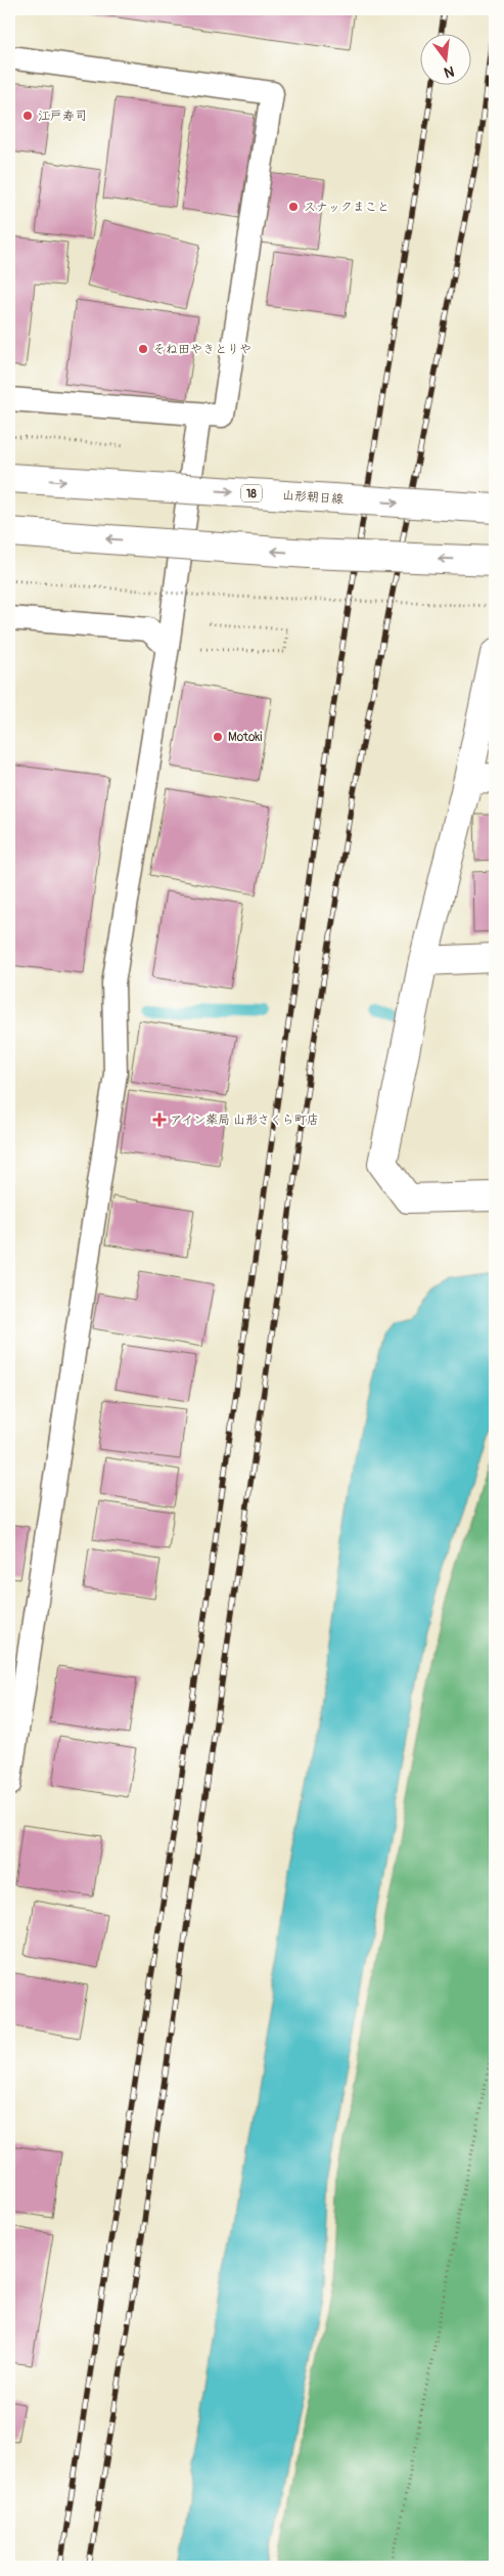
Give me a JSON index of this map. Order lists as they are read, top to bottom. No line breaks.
{"streets":{"main road":["18","山形朝日線"]},"places":{"other":["江戸寿司","スナックまこと","そね田やきとりや","Motoki"],"health":["アイン薬局 山形さくら町店"]},"north":"bottom"}
